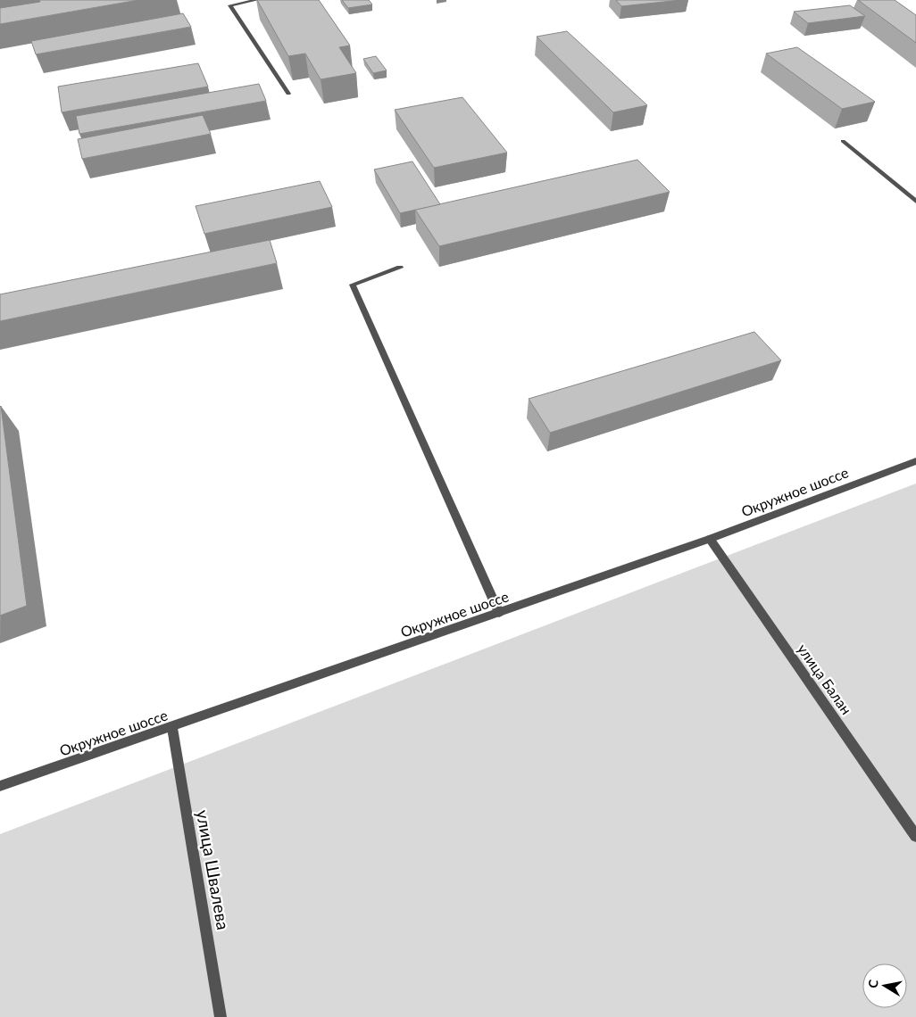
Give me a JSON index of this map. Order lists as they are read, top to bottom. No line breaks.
{"streets":{"street":["Окружное шоссе","улица Балан","улица Швалева"]},"crossings":[["Окружное шоссе","улица Балан"],["Окружное шоссе","улица Швалева"]],"north":"left"}
